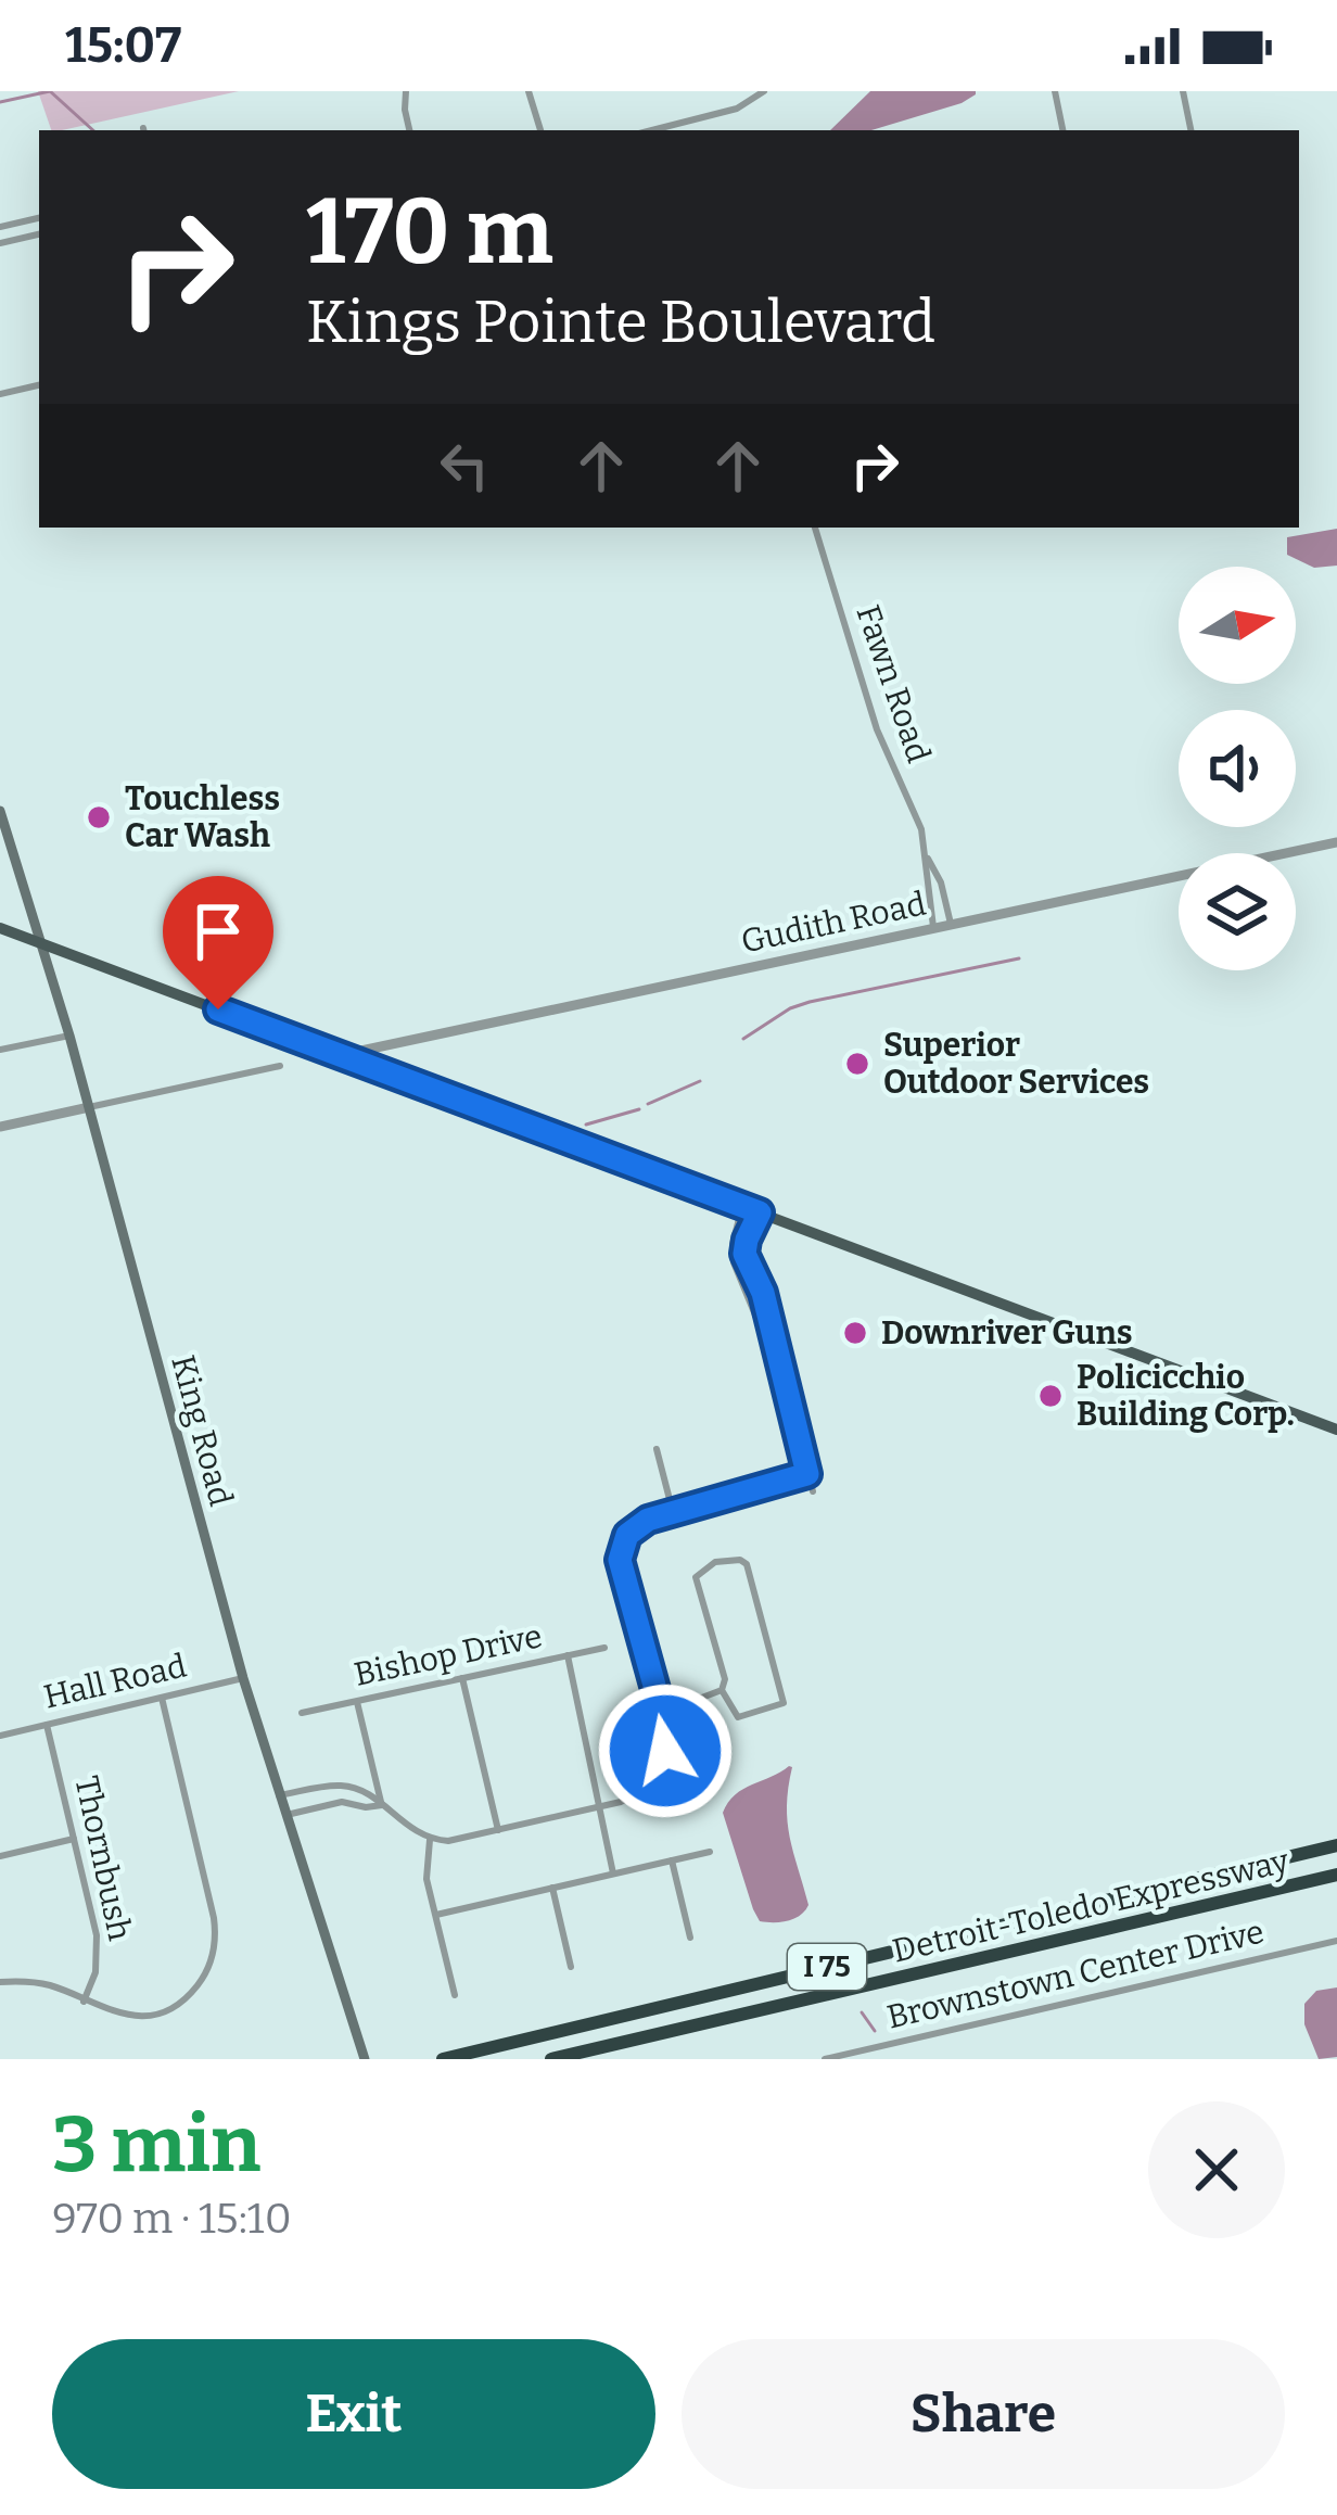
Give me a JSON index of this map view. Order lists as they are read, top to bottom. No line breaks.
{"streets":{"highway":["Detroit-Toledo Expressway","I 75"],"main road":["King Road"],"street":["Fawn Road","Gudith Road","Bishop Drive","Hall Road","Thornbush","Brownstown Center Drive"]},"crossings":[["Fawn Road","Gudith Road"],["King Road","Hall Road"],["Hall Road","Thornbush"]],"places":["Touchless Car Wash","Superior Outdoor Services","Downriver Guns","Policicchio Building Corp."],"north":"right","page":{"status":"15:07","turn":["170 m","Kings Pointe Boulevard"],"heading":["3 min","970 m · 15:10"],"buttons":["Exit","Share"]}}
